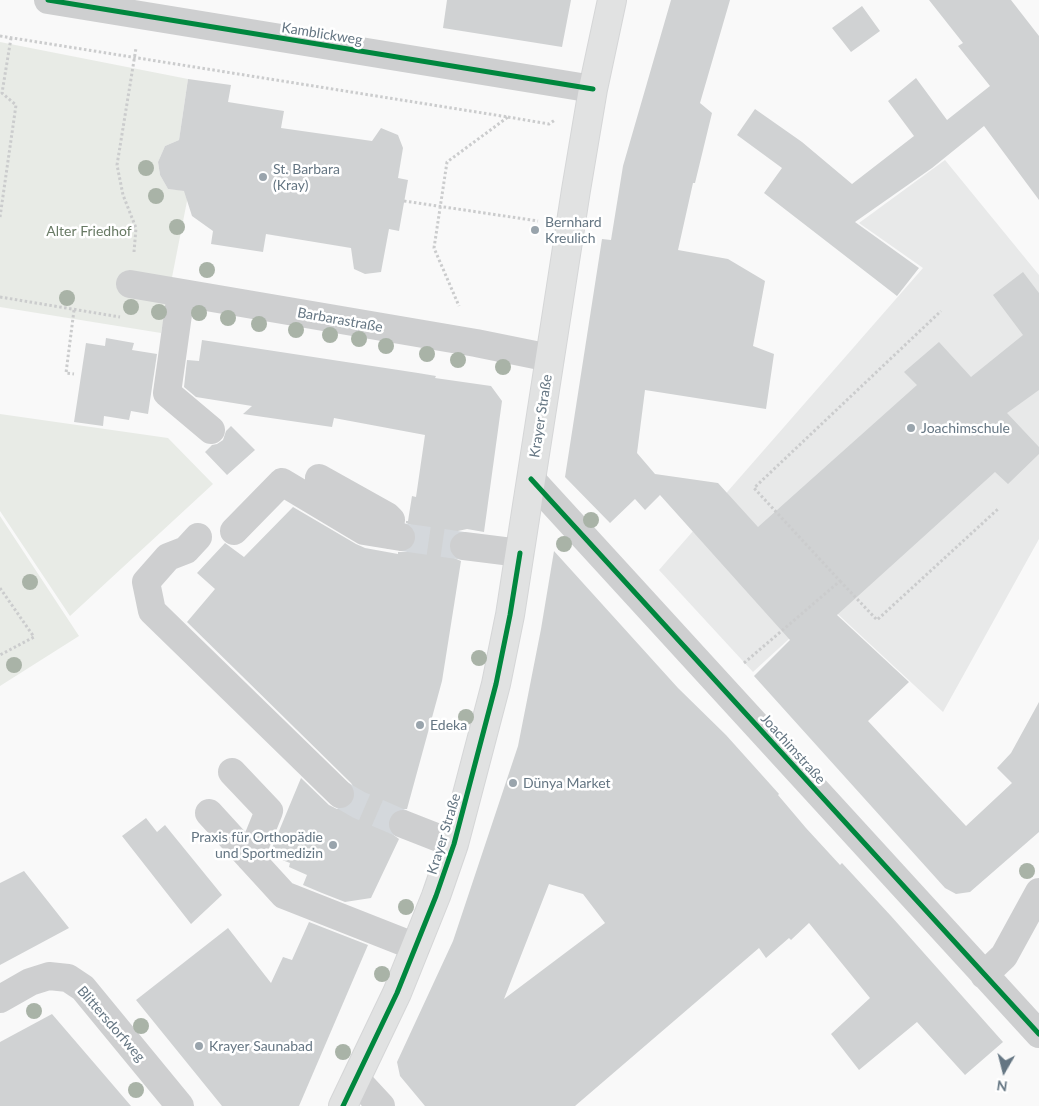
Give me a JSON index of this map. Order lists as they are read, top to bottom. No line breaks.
{"streets":{"main road":["Krayer Straße"],"street":["Kamblickweg","Barbarastraße","Joachimstraße","Blittersdorfweg"]},"crossings":[["Kamblickweg","Krayer Straße"],["Barbarastraße","Krayer Straße"],["Krayer Straße","Joachimstraße"]],"parks":["Alter Friedhof"],"places":["St. Barbara (Kray)","Bernhard Kreulich","Joachimschule","Edeka","Dünya Market","Praxis für Orthopädie und Sportmedizin","Krayer Saunabad"],"north":"bottom"}
